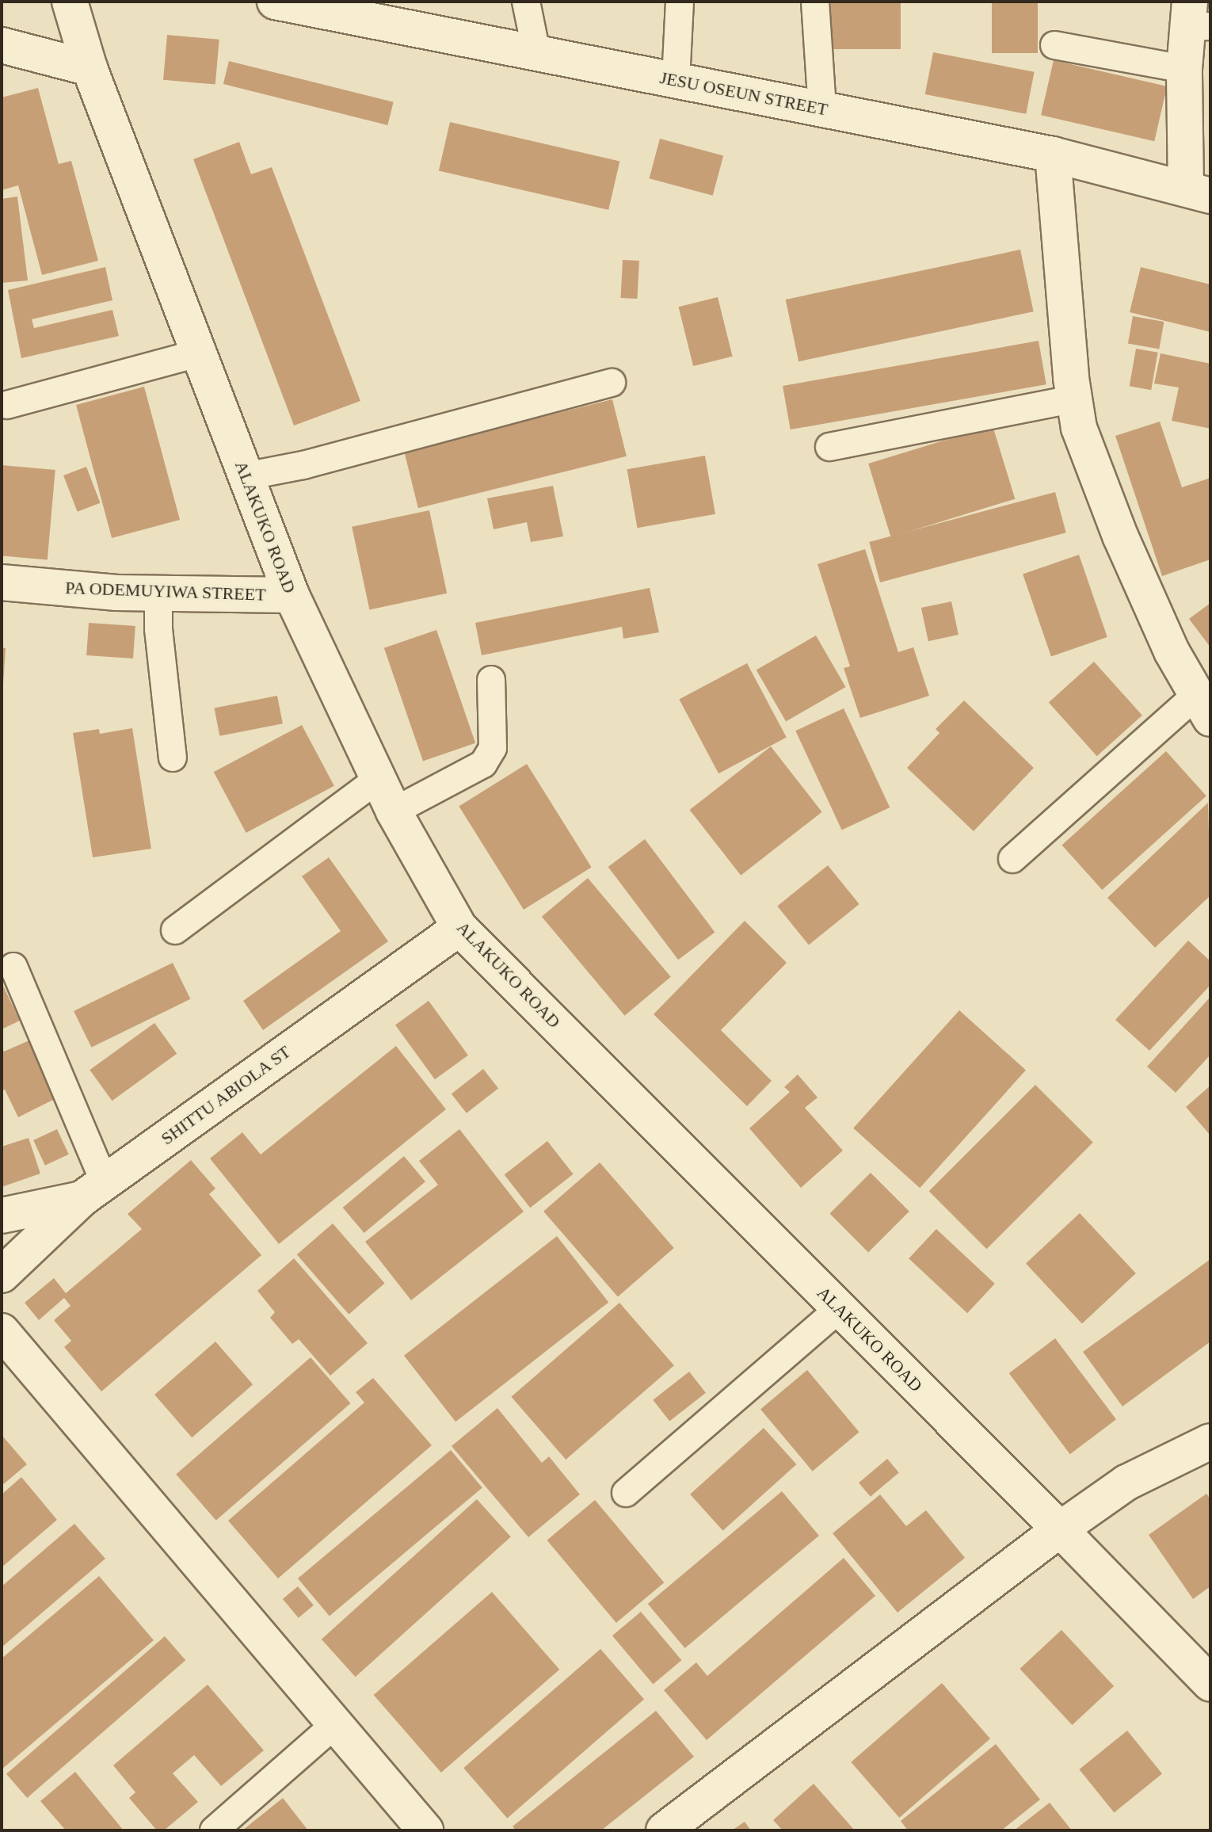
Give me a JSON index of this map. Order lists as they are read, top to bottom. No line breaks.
{"streets":{"street":["JESU OSEUN STREET","ALAKUKO ROAD","PA ODEMUYIWA STREET","SHITTU ABIOLA ST"]},"crossings":[["ALAKUKO ROAD","PA ODEMUYIWA STREET"],["ALAKUKO ROAD","SHITTU ABIOLA ST"]]}
